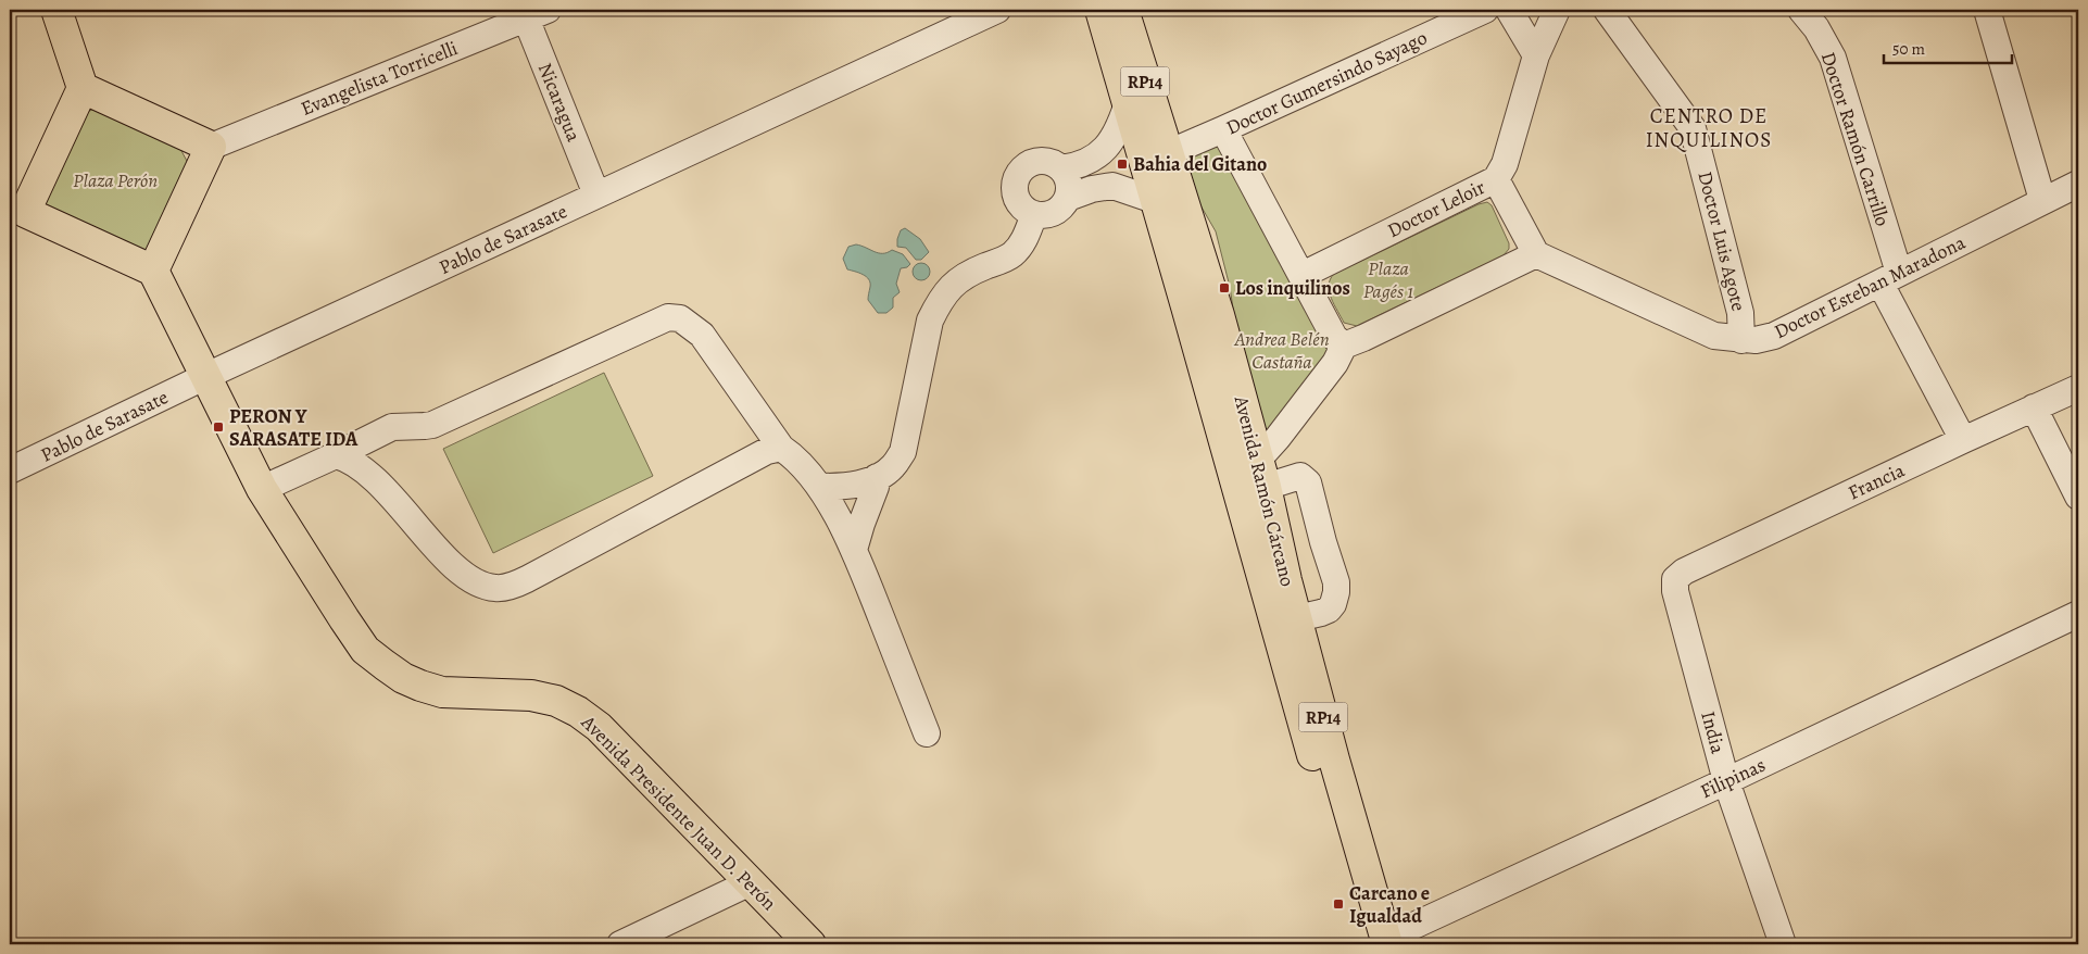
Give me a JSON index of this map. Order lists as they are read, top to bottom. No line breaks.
{"streets":{"main road":["RP14","Avenida Ramón Cárcano","Avenida Presidente Juan D. Perón"],"street":["Evangelista Torricelli","Doctor Gumersindo Sayago","Nicaragua","Doctor Ramón Carrillo","Doctor Leloir","Pablo de Sarasate","Doctor Luis Agote","Doctor Esteban Maradona","Francia","India","Filipinas"]},"crossings":[["Evangelista Torricelli","Nicaragua"],["RP14","Avenida Ramón Cárcano"],["RP14","Filipinas"],["Doctor Gumersindo Sayago","Avenida Ramón Cárcano"],["Nicaragua","Pablo de Sarasate"],["Doctor Ramón Carrillo","Doctor Esteban Maradona"],["Doctor Ramón Carrillo","Francia"],["Pablo de Sarasate","Avenida Presidente Juan D. Perón"],["Doctor Luis Agote","Doctor Esteban Maradona"],["Francia","India"],["India","Filipinas"]],"districts":["CENTRO DE INQUILINOS"],"parks":["Plaza Perón","Plaza Pagés 1","Andrea Belén Castaña"],"places":{"transit":["Bahia del Gitano","Los inquilinos","PERON Y SARASATE IDA","Carcano e Igualdad"]},"scale_bar":"50 m"}
